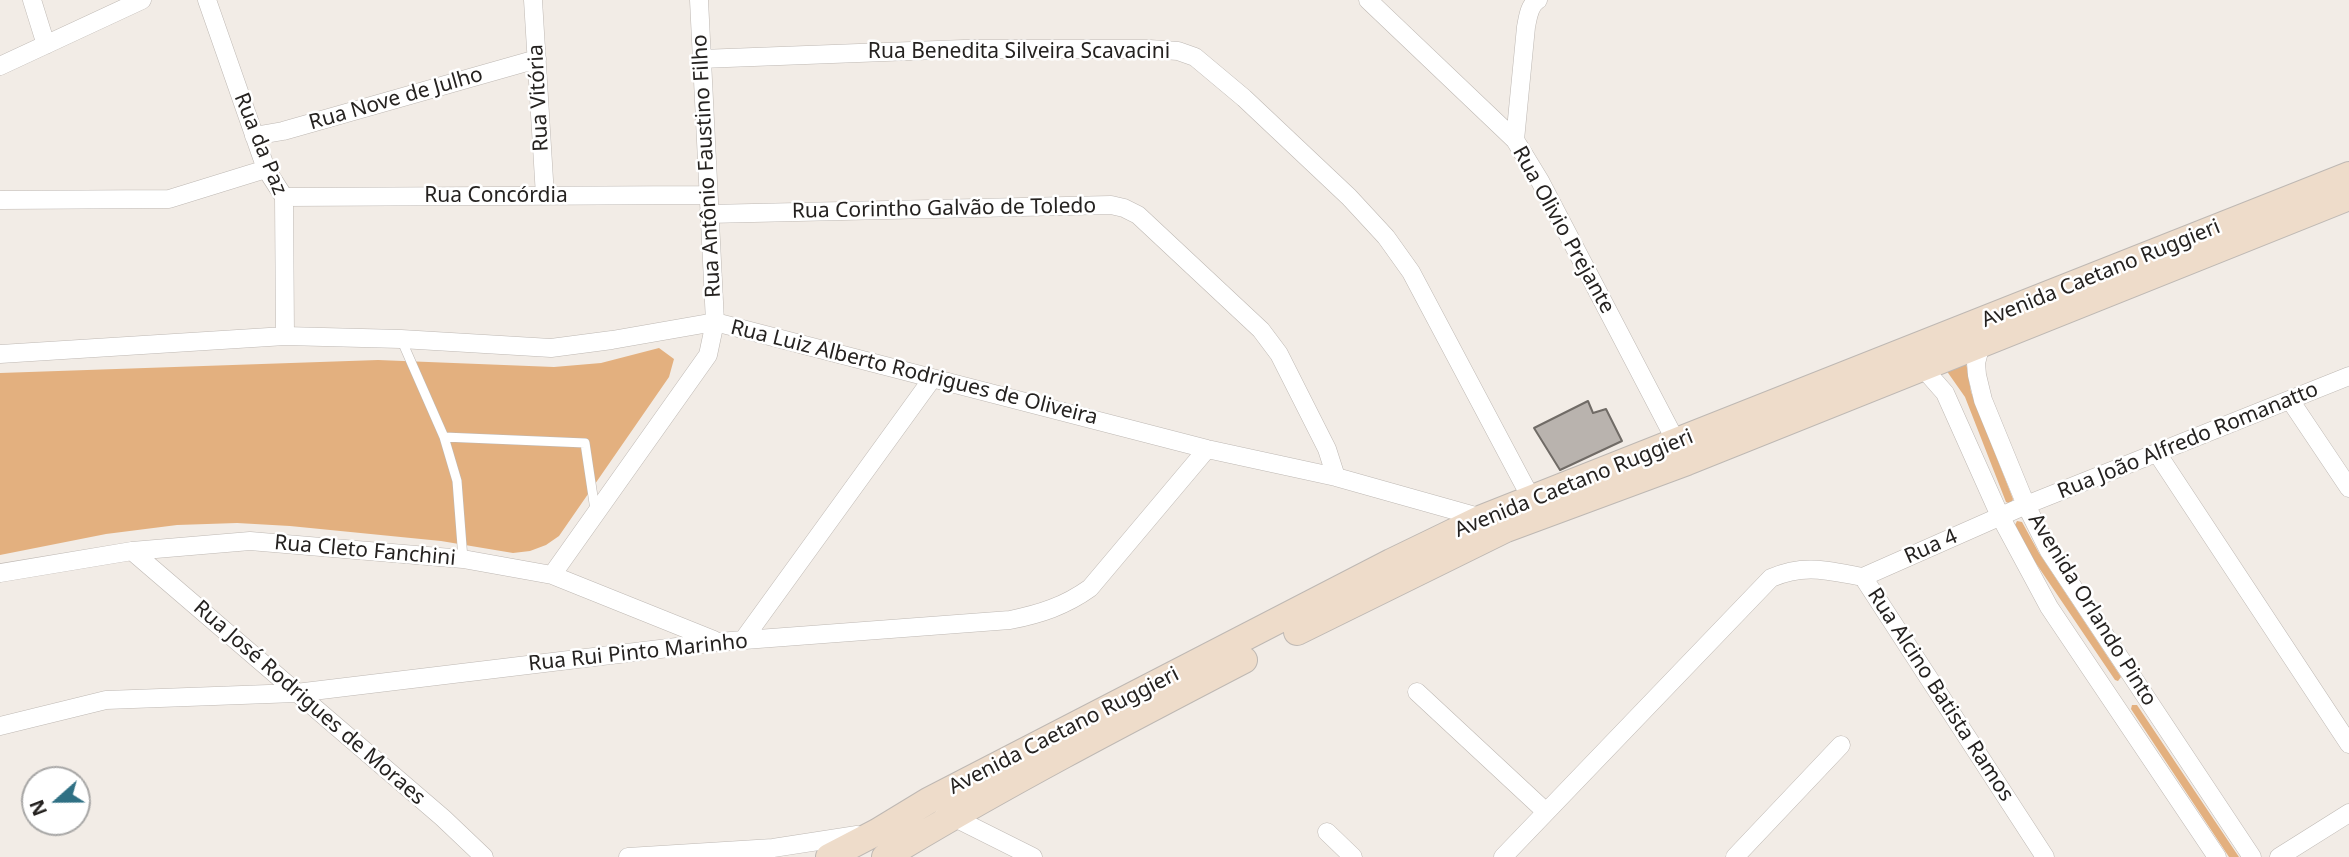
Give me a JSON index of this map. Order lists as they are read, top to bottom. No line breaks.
{"streets":{"main road":["Avenida Caetano Ruggieri"],"street":["Rua Benedita Silveira Scavacini","Rua Vitória","Rua Nove de Julho","Rua da Paz","Rua Antônio Faustino Filho","Rua Concórdia","Rua Corintho Galvão de Toledo","Rua Olivio Prejante","Rua Luiz Alberto Rodrigues de Oliveira","Rua João Alfredo Romanatto","Rua 4","Rua Cleto Fanchini","Avenida Orlando Pinto","Rua Rui Pinto Marinho","Rua Alcino Batista Ramos","Rua José Rodrigues de Moraes"]},"crossings":[["Rua Benedita Silveira Scavacini","Rua Antônio Faustino Filho"],["Rua Benedita Silveira Scavacini","Avenida Caetano Ruggieri"],["Rua Vitória","Rua Nove de Julho"],["Rua Vitória","Rua Concórdia"],["Rua Nove de Julho","Rua da Paz"],["Rua da Paz","Rua Concórdia"],["Rua da Paz","Rua Luiz Alberto Rodrigues de Oliveira"],["Rua Antônio Faustino Filho","Rua Concórdia"],["Rua Antônio Faustino Filho","Rua Corintho Galvão de Toledo"],["Rua Antônio Faustino Filho","Rua Luiz Alberto Rodrigues de Oliveira"],["Rua Antônio Faustino Filho","Rua Cleto Fanchini"],["Rua Corintho Galvão de Toledo","Rua Luiz Alberto Rodrigues de Oliveira"],["Rua Olivio Prejante","Avenida Caetano Ruggieri"],["Avenida Caetano Ruggieri","Rua Luiz Alberto Rodrigues de Oliveira"],["Avenida Caetano Ruggieri","Avenida Orlando Pinto"],["Rua Luiz Alberto Rodrigues de Oliveira","Rua Rui Pinto Marinho"],["Rua João Alfredo Romanatto","Rua 4"],["Rua João Alfredo Romanatto","Avenida Orlando Pinto"],["Rua 4","Avenida Orlando Pinto"],["Rua 4","Rua Alcino Batista Ramos"],["Rua Cleto Fanchini","Rua Rui Pinto Marinho"],["Rua Cleto Fanchini","Rua José Rodrigues de Moraes"],["Rua Rui Pinto Marinho","Rua José Rodrigues de Moraes"]],"north":"left"}
